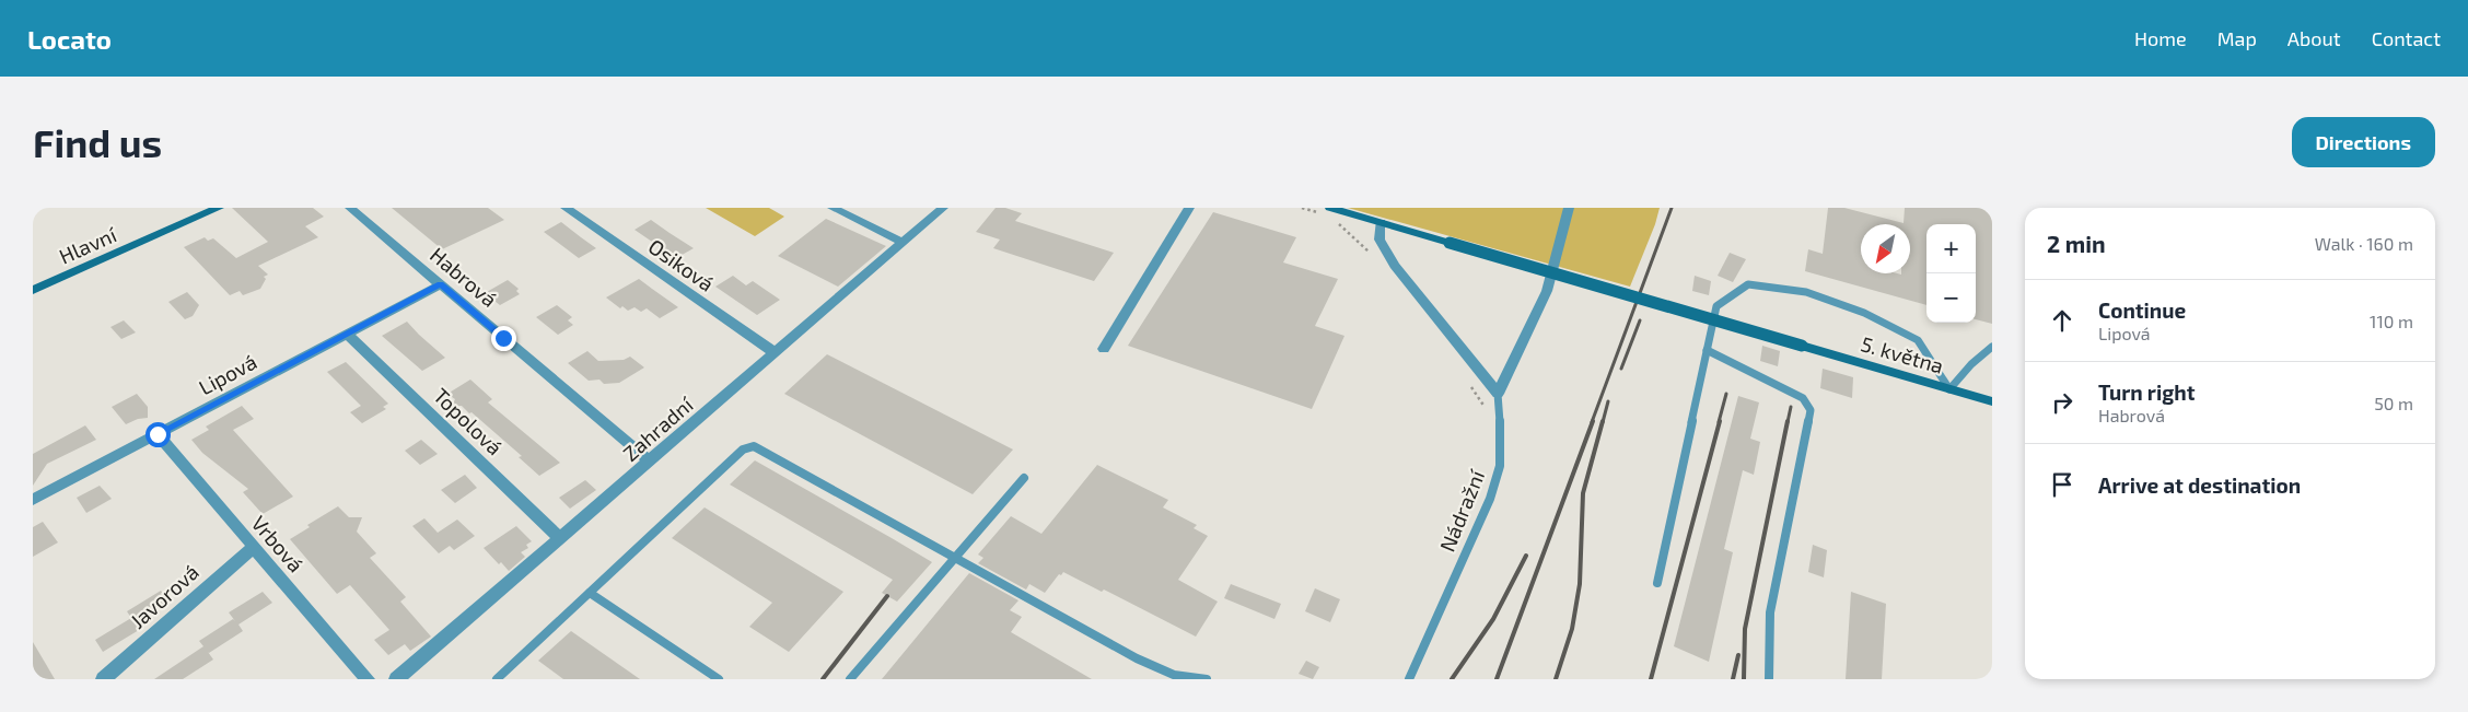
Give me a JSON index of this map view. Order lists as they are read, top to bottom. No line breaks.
{"streets":{"main road":["Hlavní","5. května"],"street":["Osiková","Habrová","Lipová","Topolová","Zahradní","Vrbová","Javorová"],"lane":["Nádražní"]},"crossings":[["Osiková","Zahradní"],["Habrová","Lipová"],["Habrová","Zahradní"],["Lipová","Topolová"],["Lipová","Vrbová"],["Topolová","Zahradní"],["Vrbová","Javorová"]],"north":"bottom left","page":{"header":"Locato","nav":["Home","Map","About","Contact"],"buttons":"Directions","title":"Find us","heading":["2 min","Walk · 160 m"],"map_buttons":["+","−"],"list":[["Continue","Lipová","110 m"],["Turn right","Habrová","50 m"],"Arrive at destination"]}}
